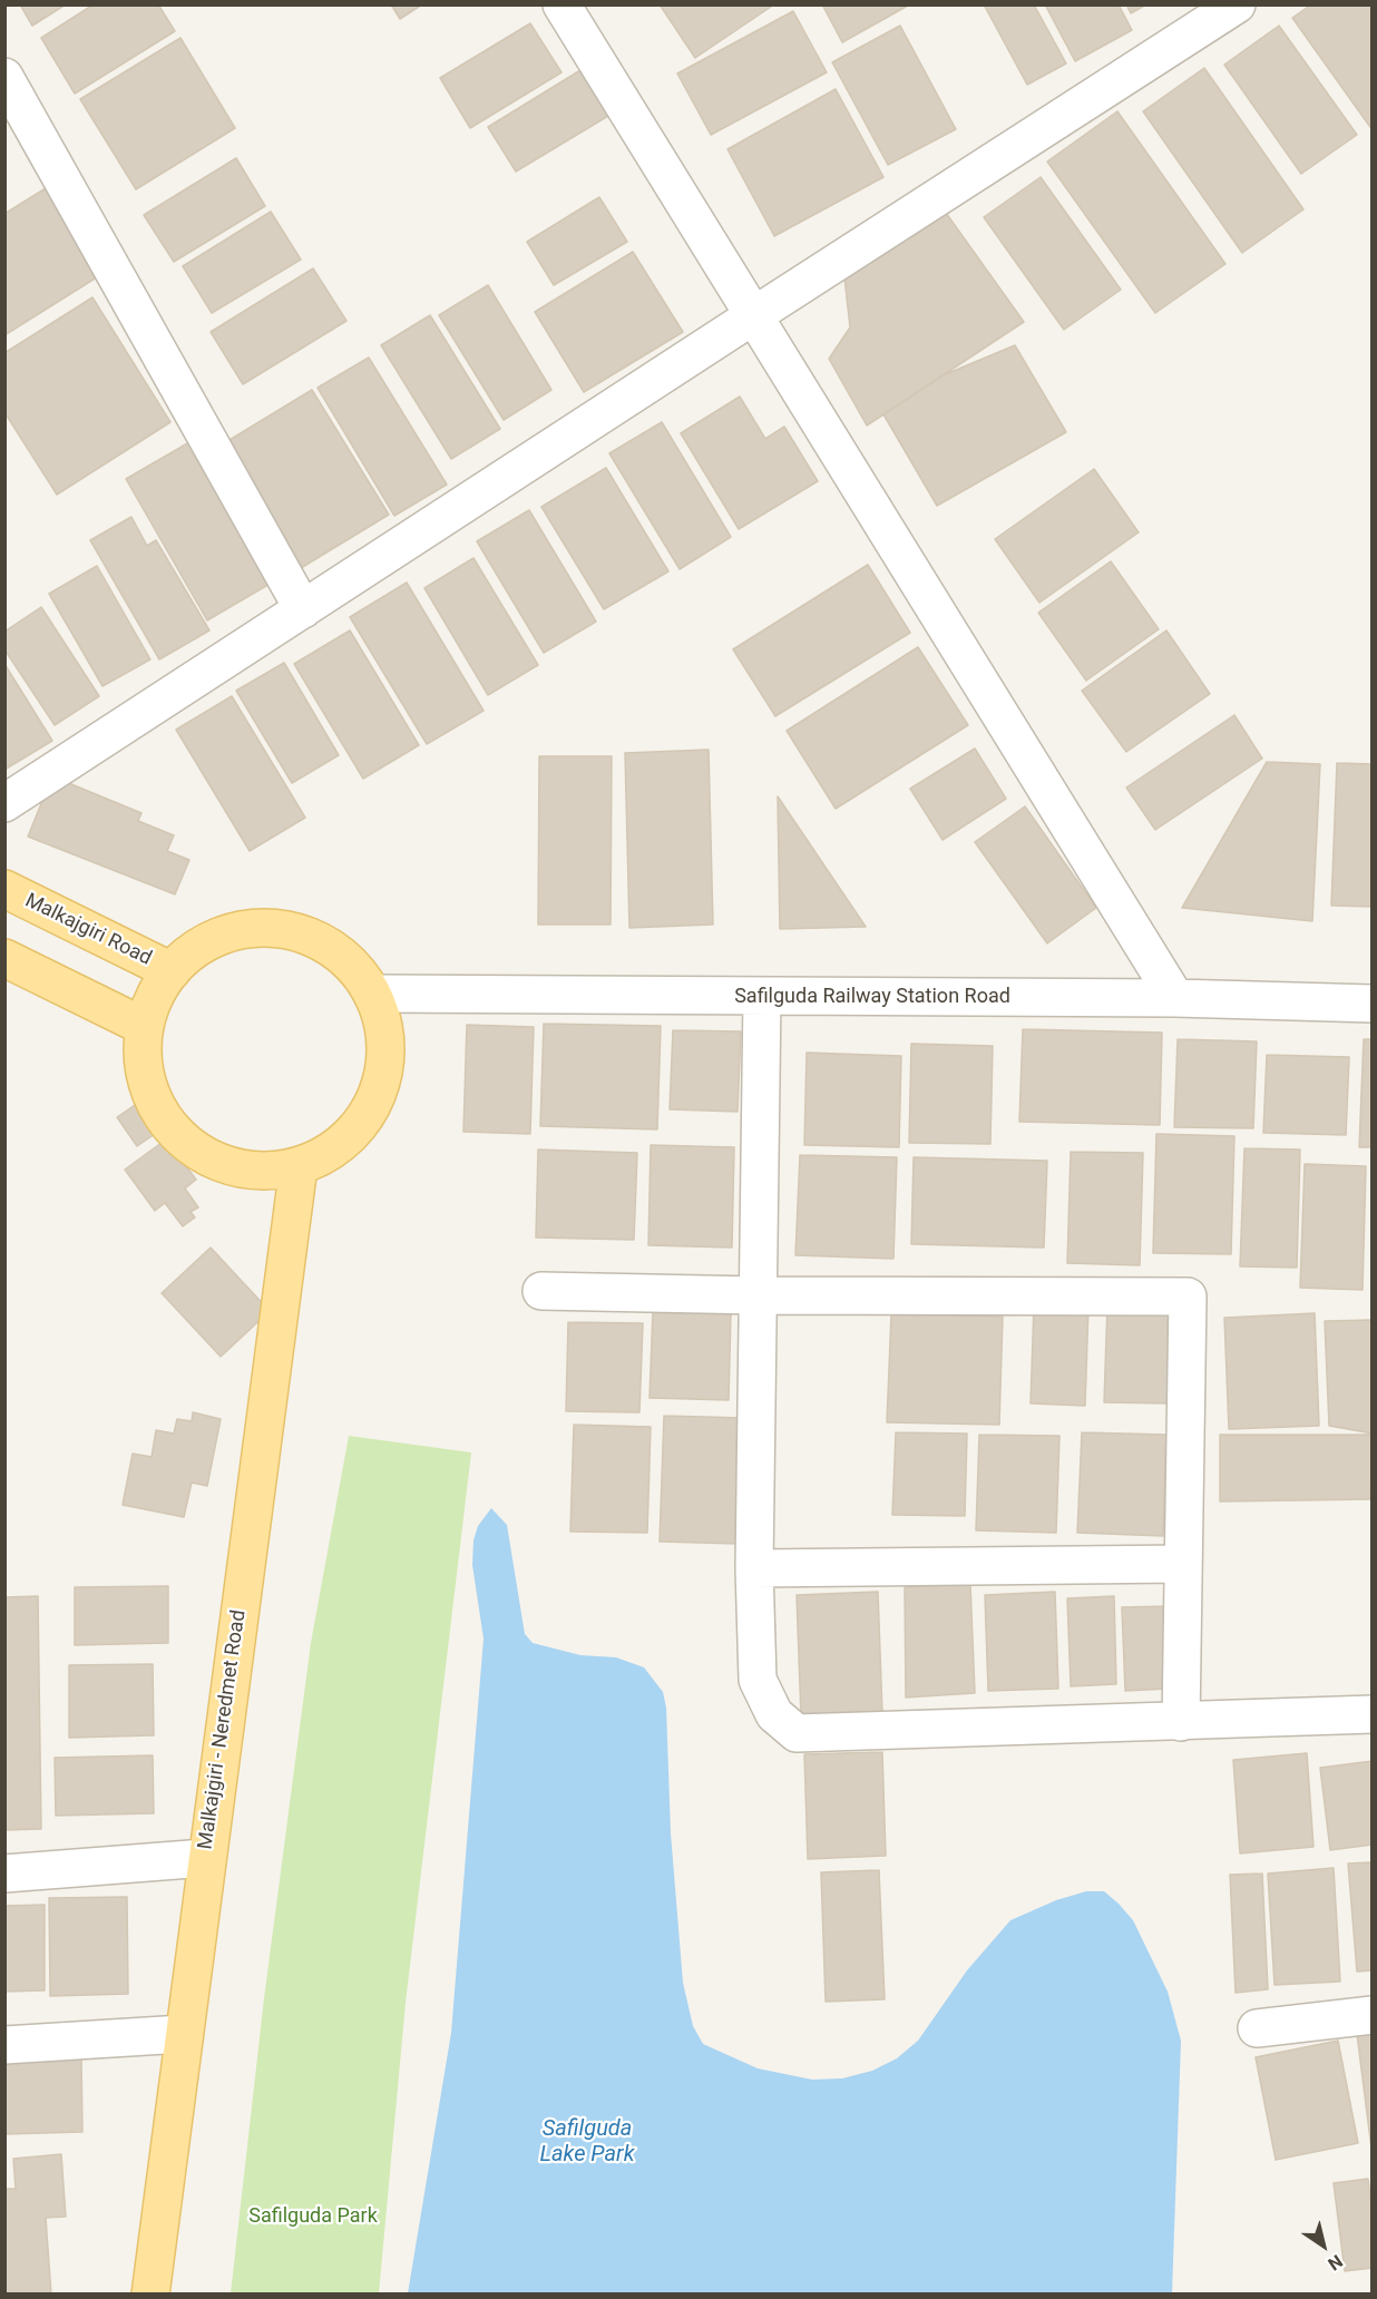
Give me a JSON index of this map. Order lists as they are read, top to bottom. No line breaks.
{"streets":{"main road":["Malkajgiri Road","Malkajgiri - Neredmet Road"],"street":["Safilguda Railway Station Road"]},"water":["Safilguda Lake Park"],"parks":["Safilguda Park"],"north":"bottom right"}
